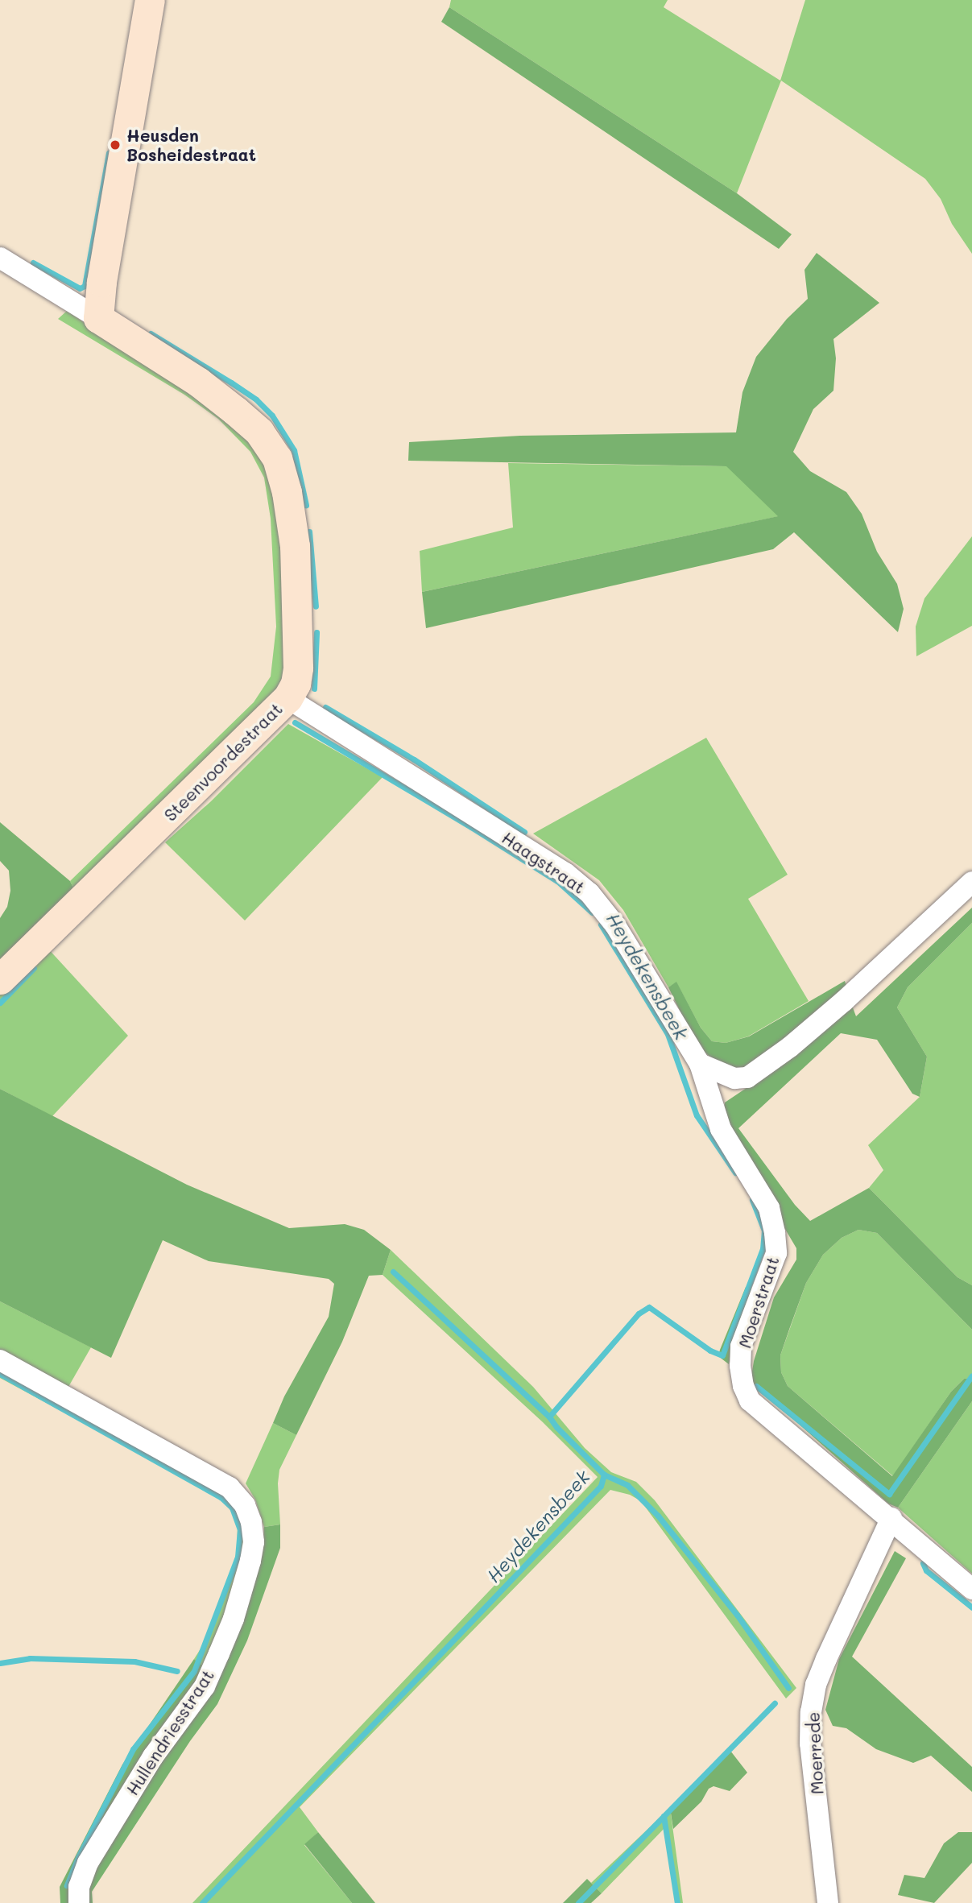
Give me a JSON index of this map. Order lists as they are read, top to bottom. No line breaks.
{"streets":{"street":["Steenvoordestraat","Haagstraat","Moerstraat","Hullendriesstraat","Moerrede"]},"crossings":[["Steenvoordestraat","Haagstraat"],["Haagstraat","Moerstraat"],["Moerstraat","Moerrede"]],"water":["Heydekensbeek"],"places":["Heusden Bosheidestraat"]}
